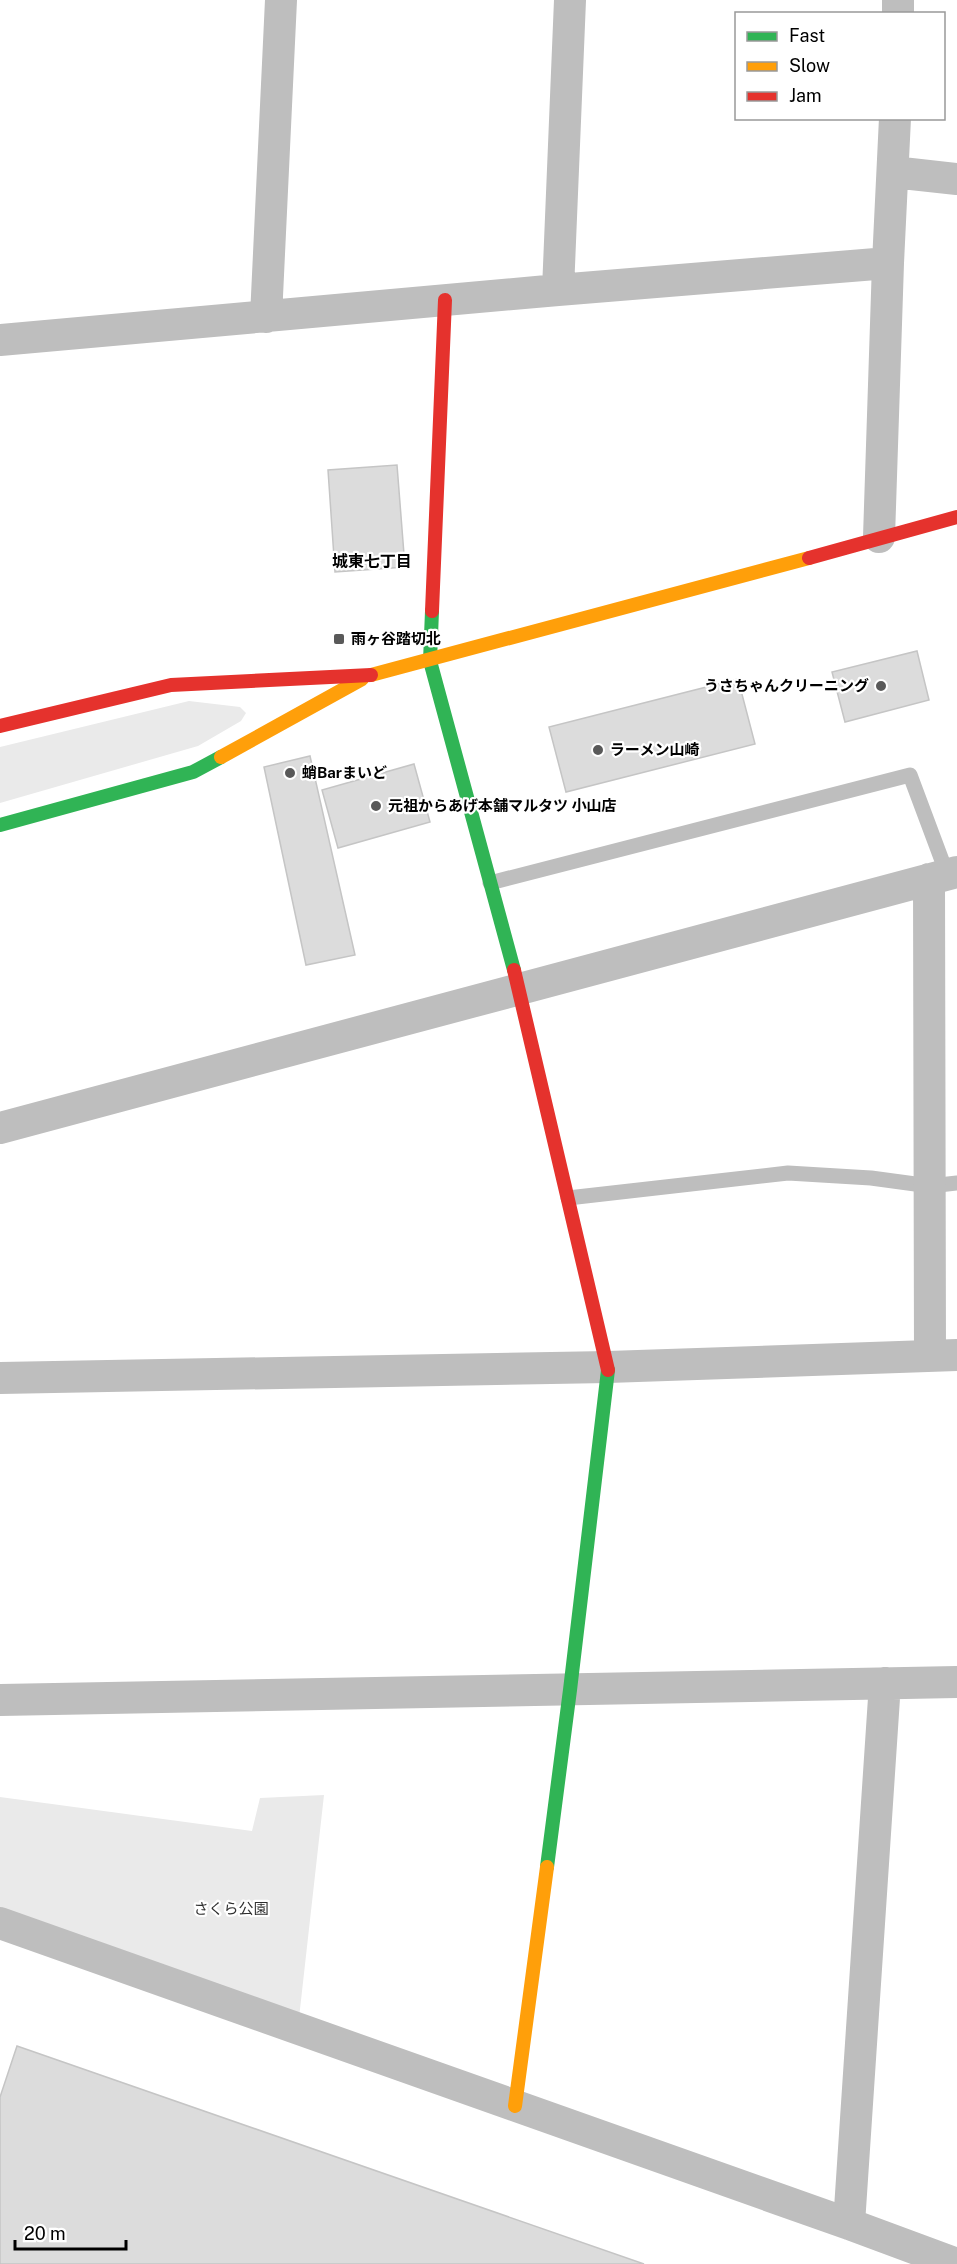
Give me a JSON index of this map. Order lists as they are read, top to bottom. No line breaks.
{"districts":["城東七丁目"],"parks":["さくら公園"],"places":{"transit":["雨ヶ谷踏切北"],"other":["うさちゃんクリーニング","ラーメン山崎","蛸Barまいど","元祖からあげ本舗マルタツ 小山店"]},"legend":["Fast","Slow","Jam"],"scale_bar":"20 m"}
